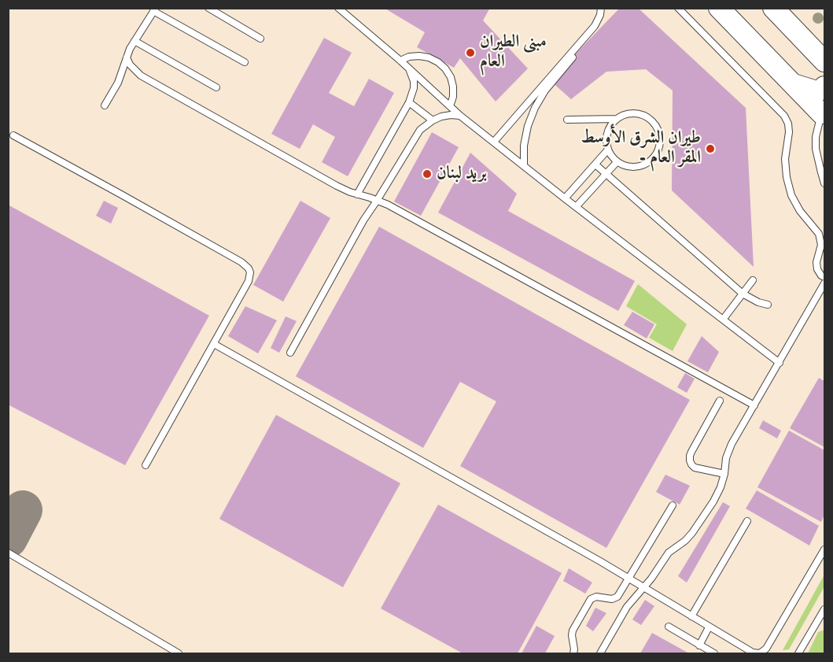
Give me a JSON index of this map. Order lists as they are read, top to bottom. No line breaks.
{"places":["مبنى الطيران العام","طيران الشرق الأوسط - المقر العام","بريد لبنان"]}
